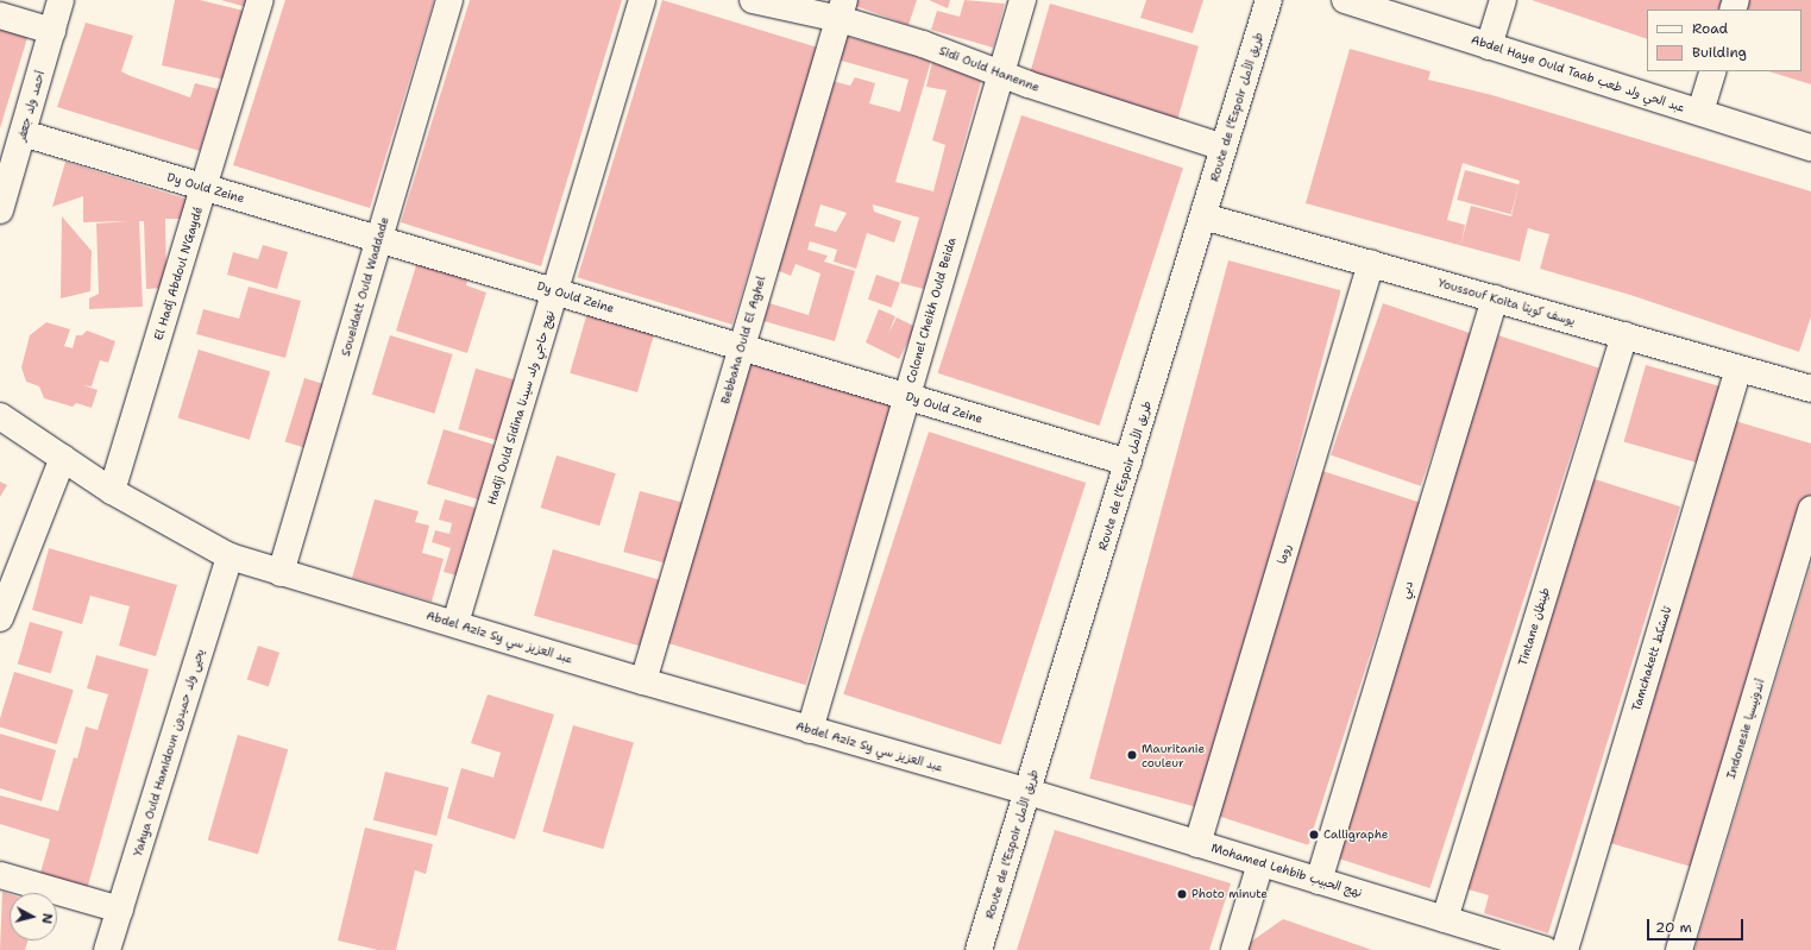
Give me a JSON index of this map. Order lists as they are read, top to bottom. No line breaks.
{"streets":{"street":["Sidi Ould Hanenne","Abdel Haye Ould Taab عبد الحي ولد طعب","أحمد ولد جعفر","Route de l’Espoir طريق الأمل","Dy Ould Zeine","El Hadj Abdoul N'Gaydé","Soueidatt Ould Waddade","Youssouf Koita يوسف كويتا","Colonel Cheikh Ould Beida","Bebbaha Ould El Aghel","Hadji Ould Sidina نهج حاجي ولد سيدنا","روما","دبي","Tintane طينطان","Abdel Aziz Sy عبد العزيز سي","Tamchakett تامشكط","Indonesie أندونيسيا","Yahya Ould Hamidoun يحيى ولد حميدون","Mohamed Lehbib نهج الحبيب"]},"crossings":[["Sidi Ould Hanenne","Route de l’Espoir طريق الأمل"],["Sidi Ould Hanenne","Colonel Cheikh Ould Beida"],["Sidi Ould Hanenne","Bebbaha Ould El Aghel"],["أحمد ولد جعفر","Dy Ould Zeine"],["Route de l’Espoir طريق الأمل","Dy Ould Zeine"],["Route de l’Espoir طريق الأمل","Youssouf Koita يوسف كويتا"],["Route de l’Espoir طريق الأمل","Abdel Aziz Sy عبد العزيز سي"],["Route de l’Espoir طريق الأمل","Mohamed Lehbib نهج الحبيب"],["Dy Ould Zeine","El Hadj Abdoul N'Gaydé"],["Dy Ould Zeine","Soueidatt Ould Waddade"],["Dy Ould Zeine","Colonel Cheikh Ould Beida"],["Dy Ould Zeine","Bebbaha Ould El Aghel"],["Dy Ould Zeine","Hadji Ould Sidina نهج حاجي ولد سيدنا"],["El Hadj Abdoul N'Gaydé","Abdel Aziz Sy عبد العزيز سي"],["Soueidatt Ould Waddade","Abdel Aziz Sy عبد العزيز سي"],["Youssouf Koita يوسف كويتا","روما"],["Youssouf Koita يوسف كويتا","دبي"],["Youssouf Koita يوسف كويتا","Tintane طينطان"],["Youssouf Koita يوسف كويتا","Tamchakett تامشكط"],["Colonel Cheikh Ould Beida","Abdel Aziz Sy عبد العزيز سي"],["Bebbaha Ould El Aghel","Abdel Aziz Sy عبد العزيز سي"],["Hadji Ould Sidina نهج حاجي ولد سيدنا","Abdel Aziz Sy عبد العزيز سي"],["روما","Mohamed Lehbib نهج الحبيب"],["دبي","Mohamed Lehbib نهج الحبيب"],["Tintane طينطان","Mohamed Lehbib نهج الحبيب"],["Abdel Aziz Sy عبد العزيز سي","Yahya Ould Hamidoun يحيى ولد حميدون"],["Abdel Aziz Sy عبد العزيز سي","Mohamed Lehbib نهج الحبيب"]],"places":["Mauritanie couleur","Calligraphe","Photo minute"],"legend":["Road","Building"],"scale_bar":"20 m","north":"right"}
